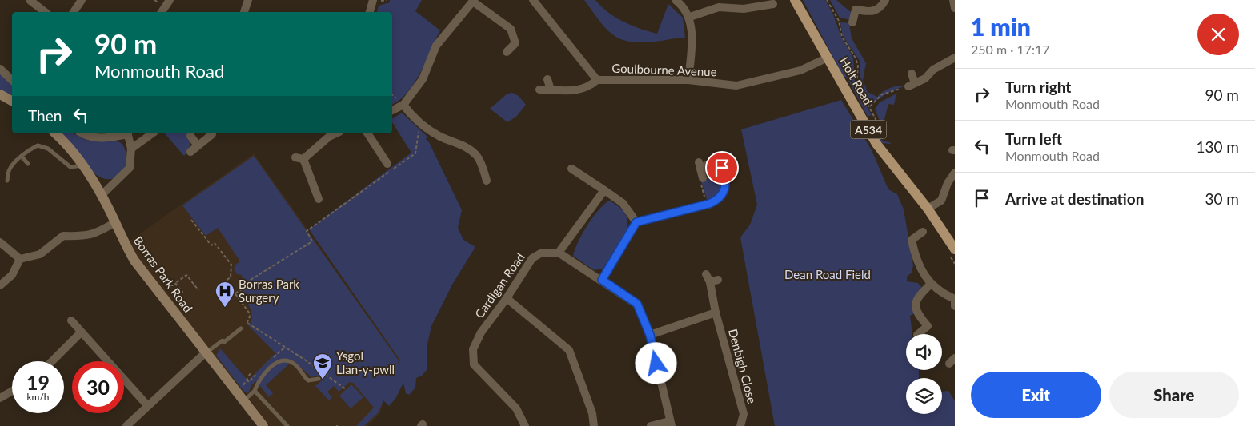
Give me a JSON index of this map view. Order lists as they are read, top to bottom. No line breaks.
{"streets":{"main road":["Holt Road","A534"],"street":["Goulbourne Avenue","Borras Park Road","Cardigan Road","Denbigh Close"]},"crossings":[["Goulbourne Avenue","Holt Road"]],"parks":["Dean Road Field"],"places":{"hospital":["Borras Park Surgery"],"school or university":["Ysgol Llan-y-pwll"]},"page":{"heading":["1 min","250 m · 17:17"],"turn":["90 m","Monmouth Road"],"list":[{"name":"Turn right","note":"Monmouth Road","value":"90 m"},{"name":"Turn left","note":"Monmouth Road","value":"130 m"},{"name":"Arrive at destination","value":"30 m"}],"then":"Then","speed":"19 km/h","limit":"30","buttons":["Exit","Share"]}}
